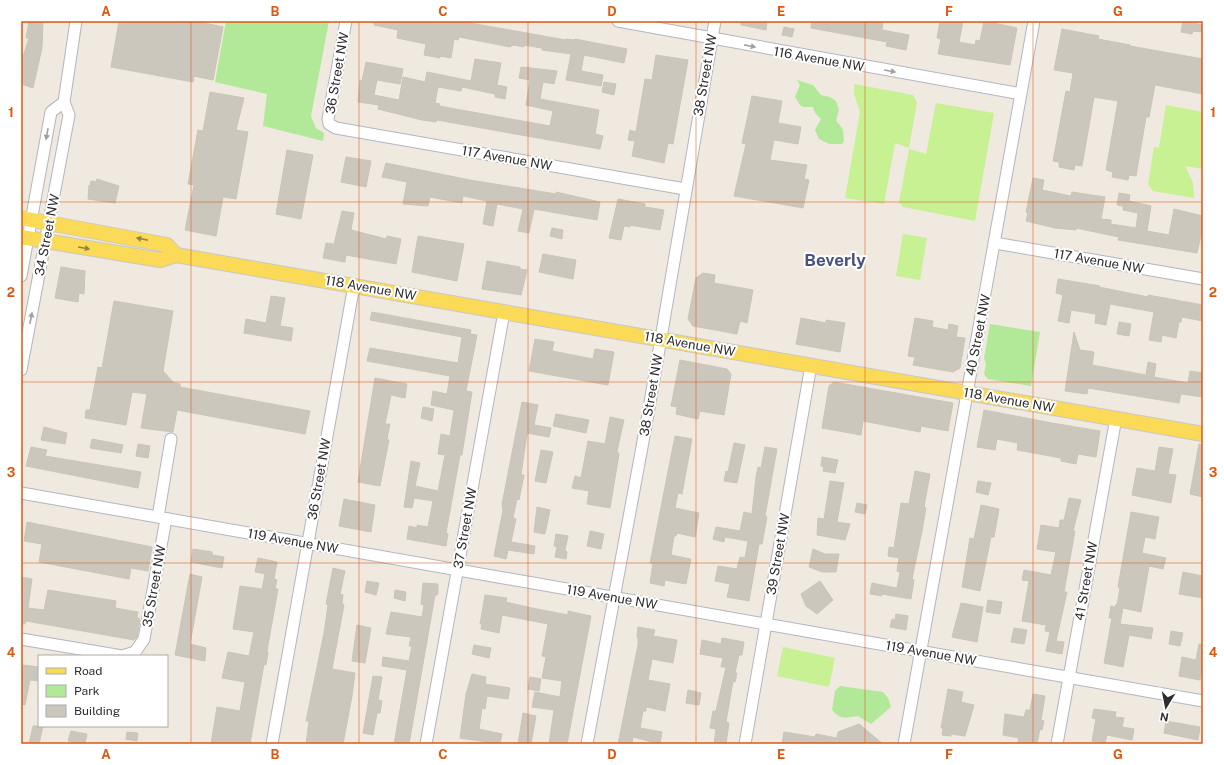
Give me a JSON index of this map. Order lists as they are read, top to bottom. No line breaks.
{"streets":{"main road":["118 Avenue NW"],"street":["116 Avenue NW","36 Street NW","38 Street NW","117 Avenue NW","34 Street NW","40 Street NW","37 Street NW","119 Avenue NW","39 Street NW","41 Street NW","35 Street NW"]},"crossings":[["116 Avenue NW","38 Street NW"],["116 Avenue NW","40 Street NW"],["36 Street NW","117 Avenue NW"],["36 Street NW","118 Avenue NW"],["36 Street NW","119 Avenue NW"],["38 Street NW","117 Avenue NW"],["38 Street NW","118 Avenue NW"],["38 Street NW","119 Avenue NW"],["117 Avenue NW","40 Street NW"],["34 Street NW","118 Avenue NW"],["118 Avenue NW","40 Street NW"],["118 Avenue NW","37 Street NW"],["118 Avenue NW","39 Street NW"],["118 Avenue NW","41 Street NW"],["40 Street NW","119 Avenue NW"],["37 Street NW","119 Avenue NW"],["119 Avenue NW","39 Street NW"],["119 Avenue NW","41 Street NW"],["119 Avenue NW","35 Street NW"]],"one_way":["116 Avenue NW"],"districts":["Beverly"],"legend":["Road","Park","Building"],"north":"bottom","grid":{"columns":["A","B","C","D","E","F","G"],"rows":["1","2","3","4"]}}
